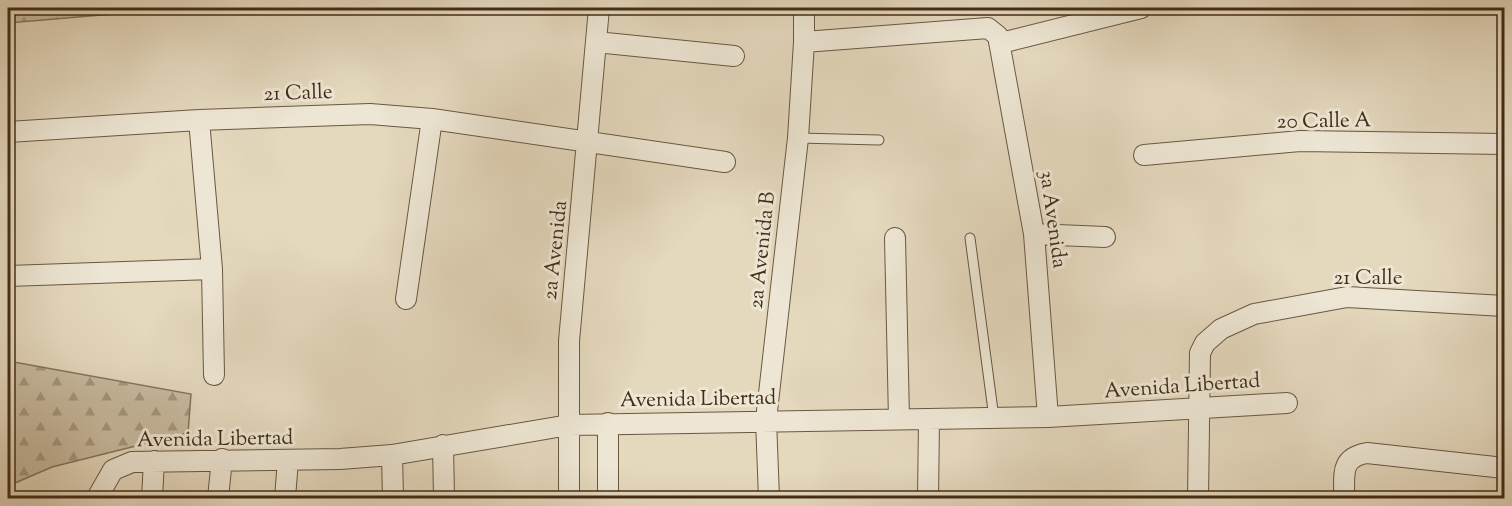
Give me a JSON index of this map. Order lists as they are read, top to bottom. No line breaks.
{"streets":{"street":["21 Calle","20 Calle A","3a Avenida","2a Avenida","2a Avenida B","Avenida Libertad"]},"crossings":[["21 Calle","2a Avenida"],["21 Calle","Avenida Libertad"],["3a Avenida","Avenida Libertad"],["2a Avenida","Avenida Libertad"],["2a Avenida B","Avenida Libertad"]]}
